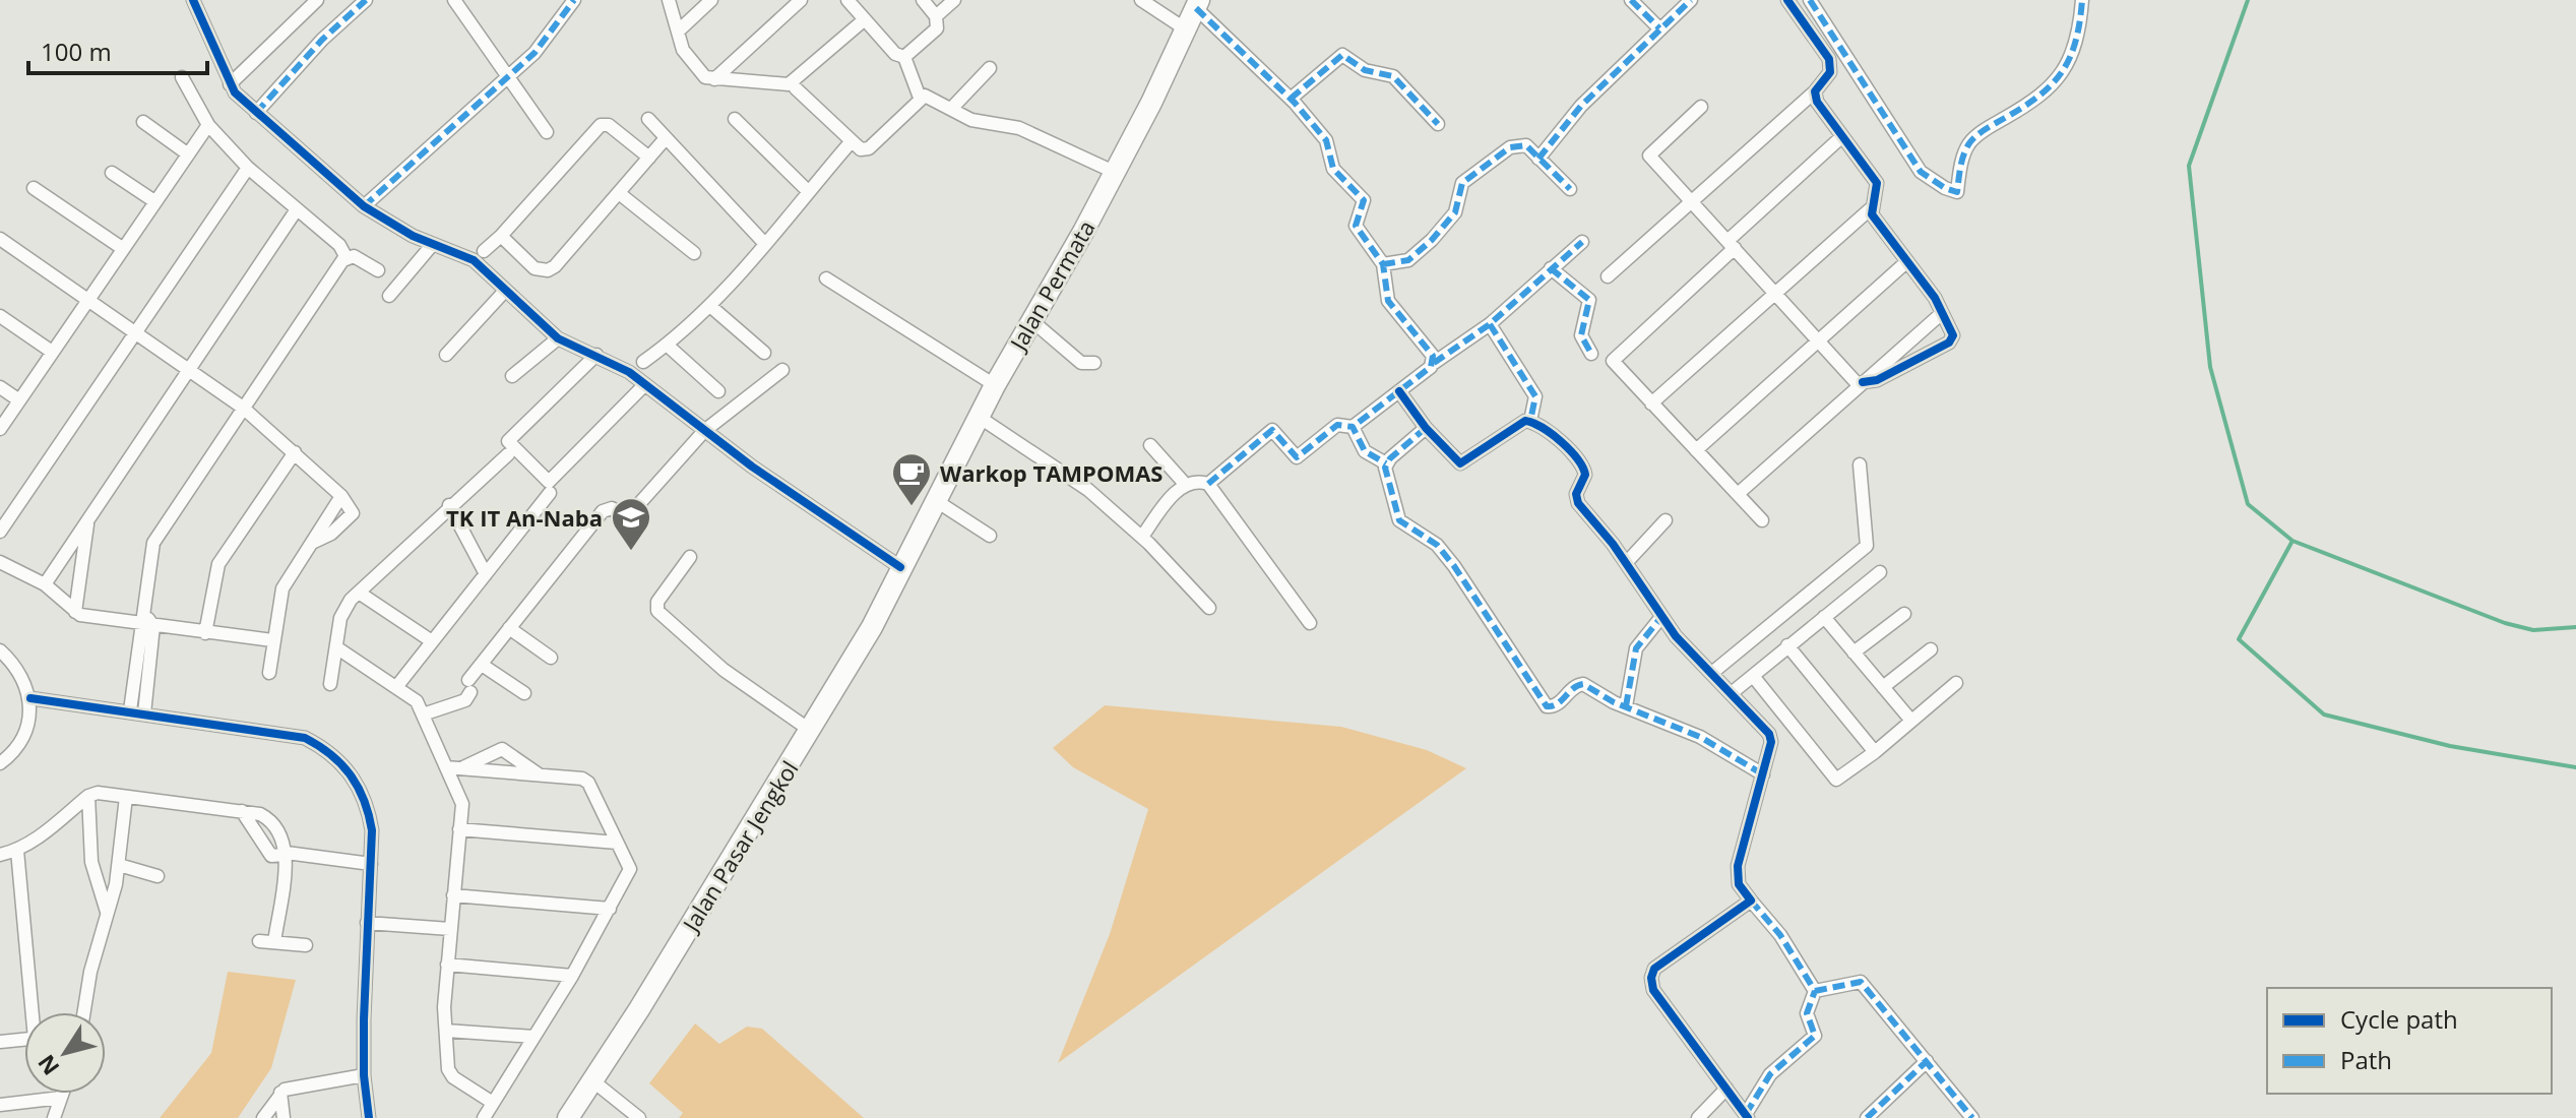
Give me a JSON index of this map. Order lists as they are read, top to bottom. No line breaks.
{"streets":{"main road":["Jalan Permata","Jalan Pasar Jengkol"]},"crossings":[["Jalan Permata","Jalan Pasar Jengkol"]],"places":{"cafe":["Warkop TAMPOMAS"],"school or university":["TK IT An-Naba"]},"legend":["Cycle path","Path"],"scale_bar":"100 m","north":"bottom left"}
